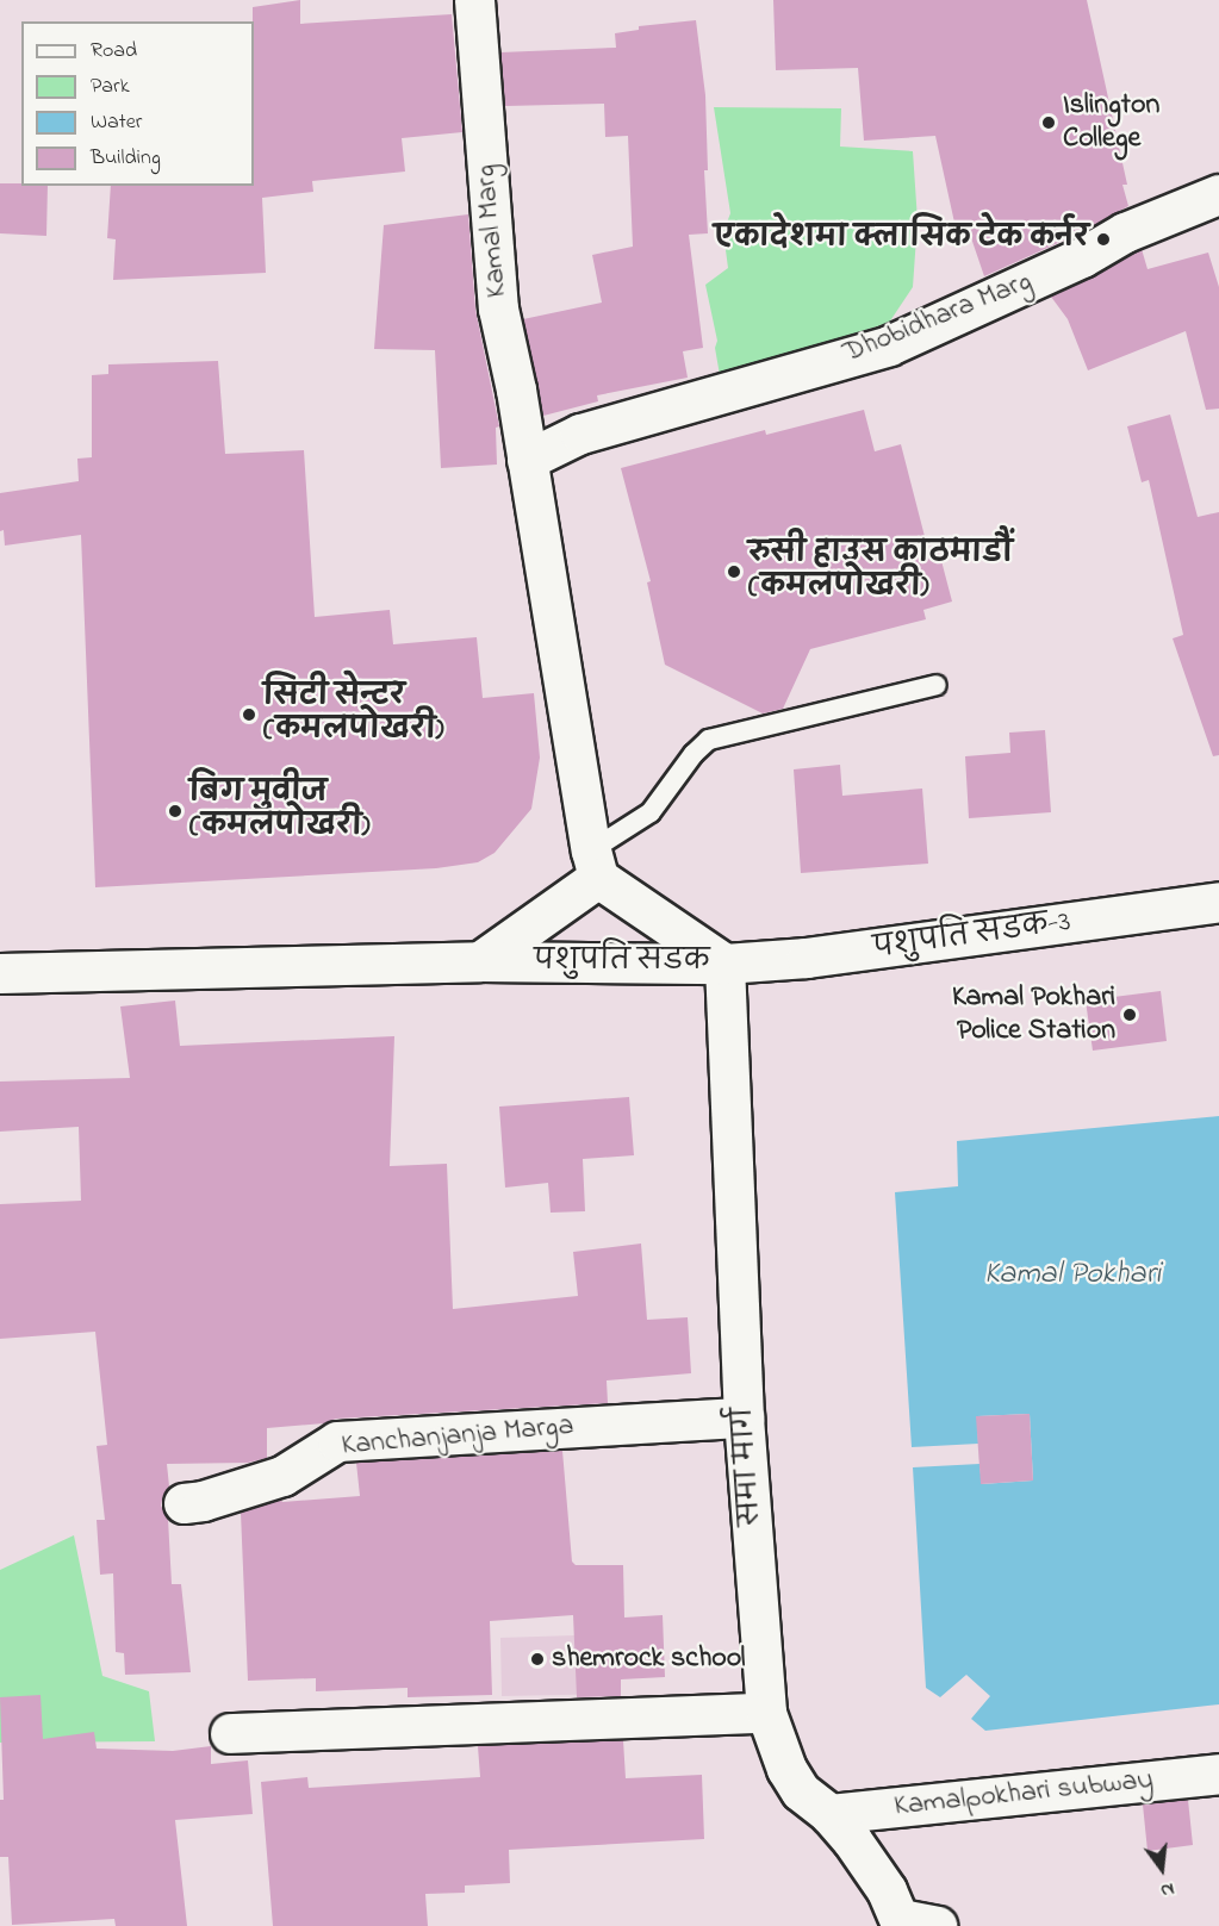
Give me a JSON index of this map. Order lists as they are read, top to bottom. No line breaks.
{"streets":{"street":["Kamal Marg","Dhobidhara Marg","पशुपति सडक-3","पशुपति सडक","Kanchanjanja Marga","समा मार्ग","Kamalpokhari subway"]},"crossings":[["Kamal Marg","Dhobidhara Marg"],["Kamal Marg","पशुपति सडक"],["पशुपति सडक-3","पशुपति सडक"],["पशुपति सडक-3","समा मार्ग"],["पशुपति सडक","समा मार्ग"],["Kanchanjanja Marga","समा मार्ग"],["समा मार्ग","Kamalpokhari subway"]],"water":["Kamal Pokhari"],"places":["Islington College","एकादेशमा क्लासिक टेक कर्नर","रुसी हाउस काठमाडौं (कमलपोखरी)","सिटी सेन्टर (कमलपोखरी)","बिग मुवीज (कमलपोखरी)","Kamal Pokhari Police Station","shemrock school"],"legend":["Road","Park","Water","Building"],"north":"bottom"}
